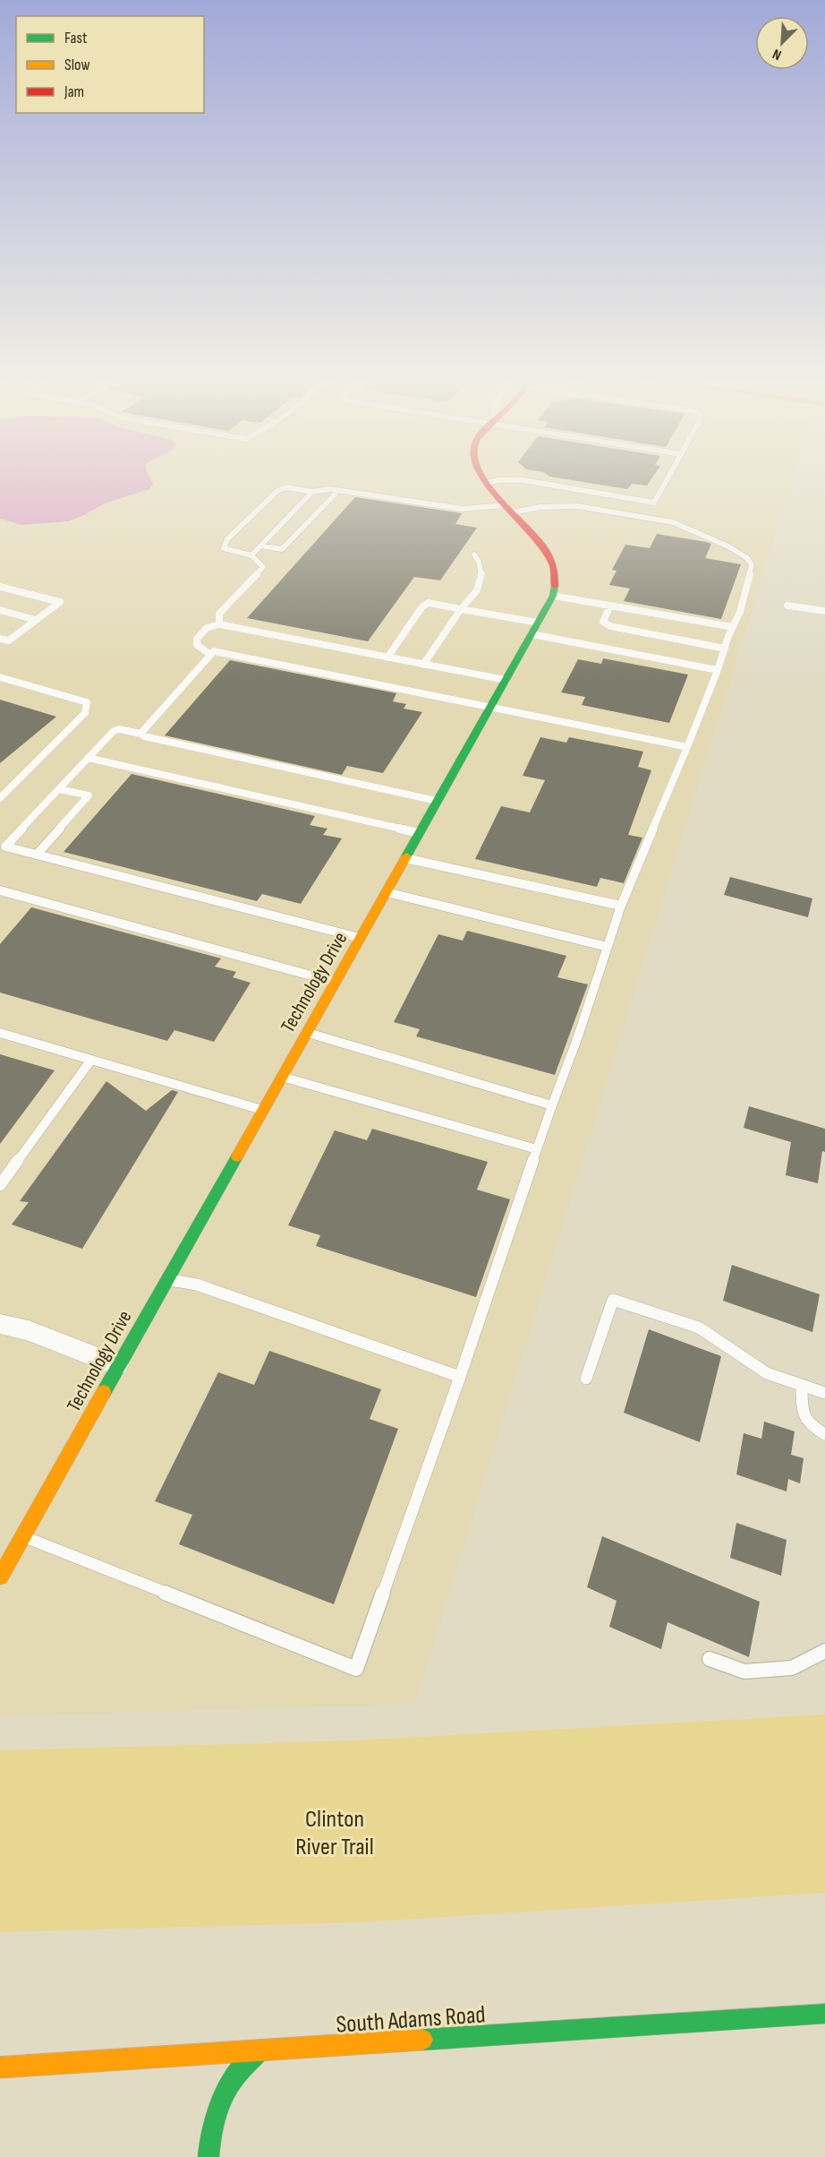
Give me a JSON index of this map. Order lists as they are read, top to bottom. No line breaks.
{"streets":{"street":["Technology Drive","South Adams Road"]},"parks":["Clinton River Trail"],"legend":["Fast","Slow","Jam"],"north":"bottom left"}
